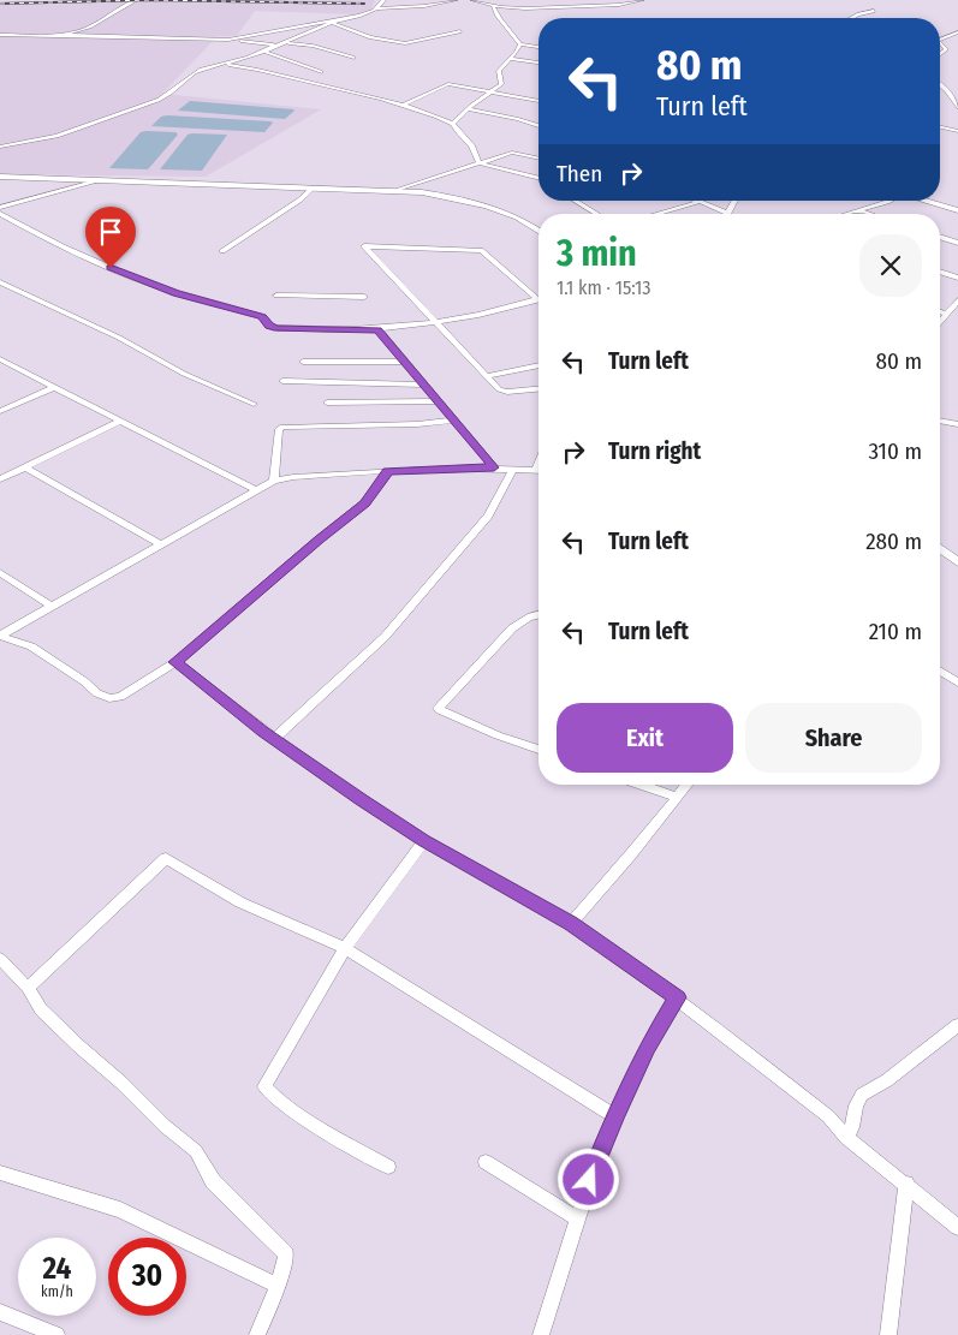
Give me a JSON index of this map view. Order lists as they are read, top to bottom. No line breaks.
{"page":{"turn":["80 m","Turn left"],"then":"Then","heading":["3 min","1.1 km · 15:13"],"list":[{"name":"Turn left","value":"80 m"},{"name":"Turn right","value":"310 m"},{"name":"Turn left","value":"280 m"},{"name":"Turn left","value":"210 m"}],"buttons":["Exit","Share"],"speed":"24 km/h","limit":"30"}}
